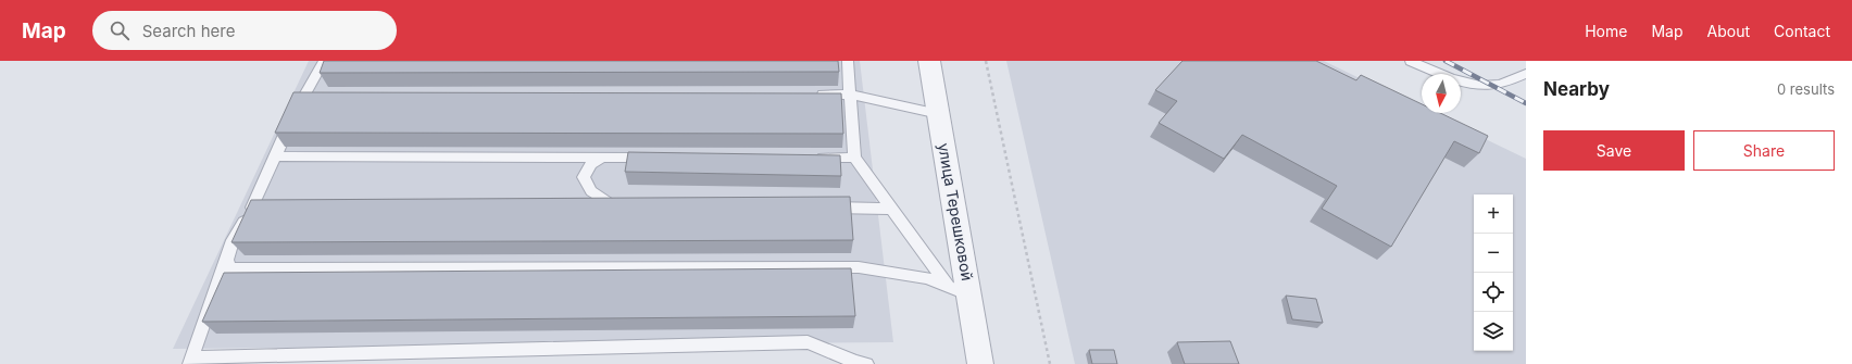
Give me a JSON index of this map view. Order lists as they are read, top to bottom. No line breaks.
{"streets":{"street":["улица Терешковой"]},"north":"bottom","page":{"header":"Map","search":"Search here","nav":["Home","Map","About","Contact"],"heading":["Nearby","0 results"],"buttons":["Save","Share"],"map_buttons":["+","−"]}}
